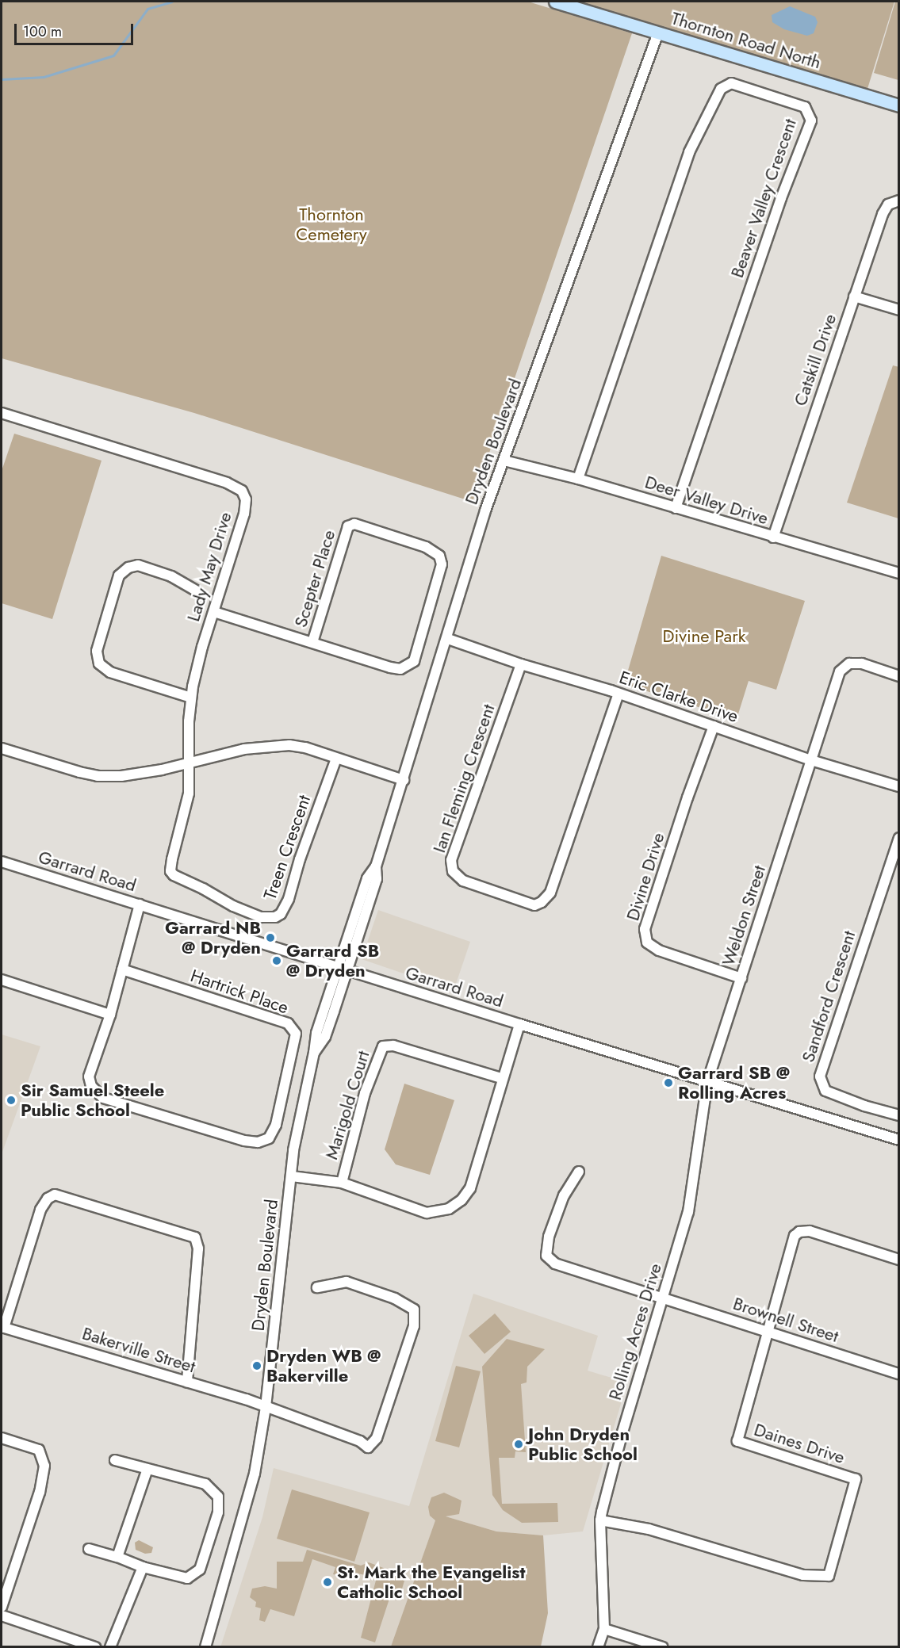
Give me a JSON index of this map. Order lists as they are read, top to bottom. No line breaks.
{"streets":{"main road":["Thornton Road North"],"street":["Beaver Valley Crescent","Catskill Drive","Dryden Boulevard","Deer Valley Drive","Lady May Drive","Scepter Place","Eric Clarke Drive","Ian Fleming Crescent","Treen Crescent","Garrard Road","Divine Drive","Weldon Street","Hartrick Place","Sandford Crescent","Marigold Court","Brownell Street","Rolling Acres Drive","Bakerville Street","Daines Drive"]},"crossings":[["Thornton Road North","Dryden Boulevard"],["Beaver Valley Crescent","Deer Valley Drive"],["Catskill Drive","Deer Valley Drive"],["Dryden Boulevard","Deer Valley Drive"],["Dryden Boulevard","Eric Clarke Drive"],["Dryden Boulevard","Garrard Road"],["Dryden Boulevard","Marigold Court"],["Dryden Boulevard","Bakerville Street"],["Lady May Drive","Scepter Place"],["Lady May Drive","Treen Crescent"],["Eric Clarke Drive","Ian Fleming Crescent"],["Eric Clarke Drive","Divine Drive"],["Eric Clarke Drive","Weldon Street"],["Garrard Road","Weldon Street"],["Garrard Road","Hartrick Place"],["Garrard Road","Marigold Court"],["Garrard Road","Rolling Acres Drive"],["Divine Drive","Weldon Street"],["Weldon Street","Rolling Acres Drive"],["Brownell Street","Rolling Acres Drive"],["Brownell Street","Daines Drive"],["Rolling Acres Drive","Daines Drive"]],"parks":["Thornton Cemetery","Divine Park"],"places":["Garrard NB @ Dryden","Garrard SB @ Dryden","Garrard SB @ Rolling Acres","Sir Samuel Steele Public School","Dryden WB @ Bakerville","John Dryden Public School","St. Mark the Evangelist Catholic School"],"scale_bar":"100 m"}
